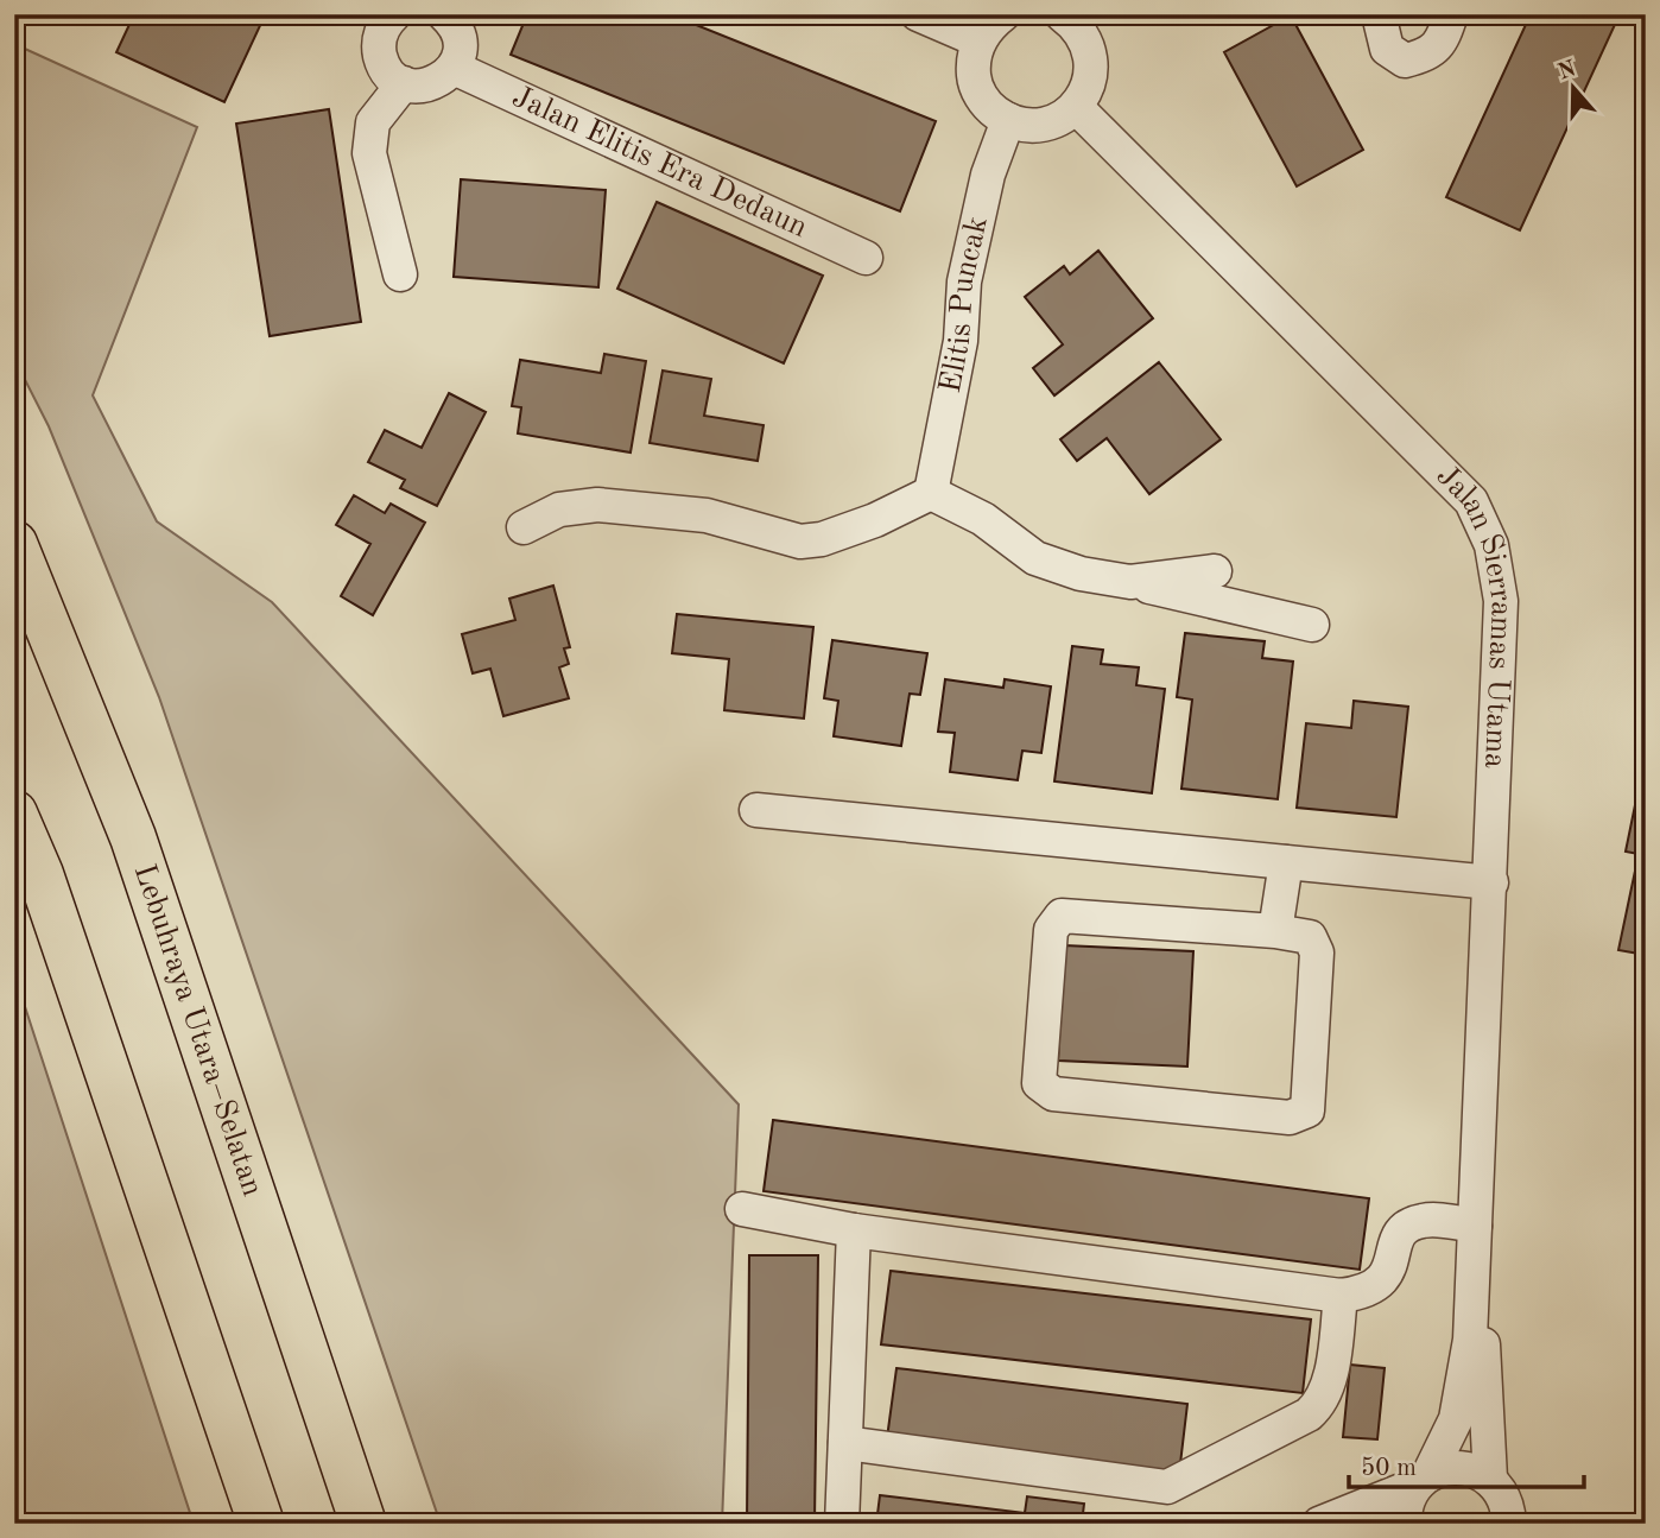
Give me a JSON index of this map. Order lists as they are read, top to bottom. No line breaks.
{"streets":{"highway":["Lebuhraya Utara–Selatan"],"street":["Jalan Elitis Era Dedaun","Elitis Puncak","Jalan Sierramas Utama"]},"scale_bar":"50 m","north":"top"}
